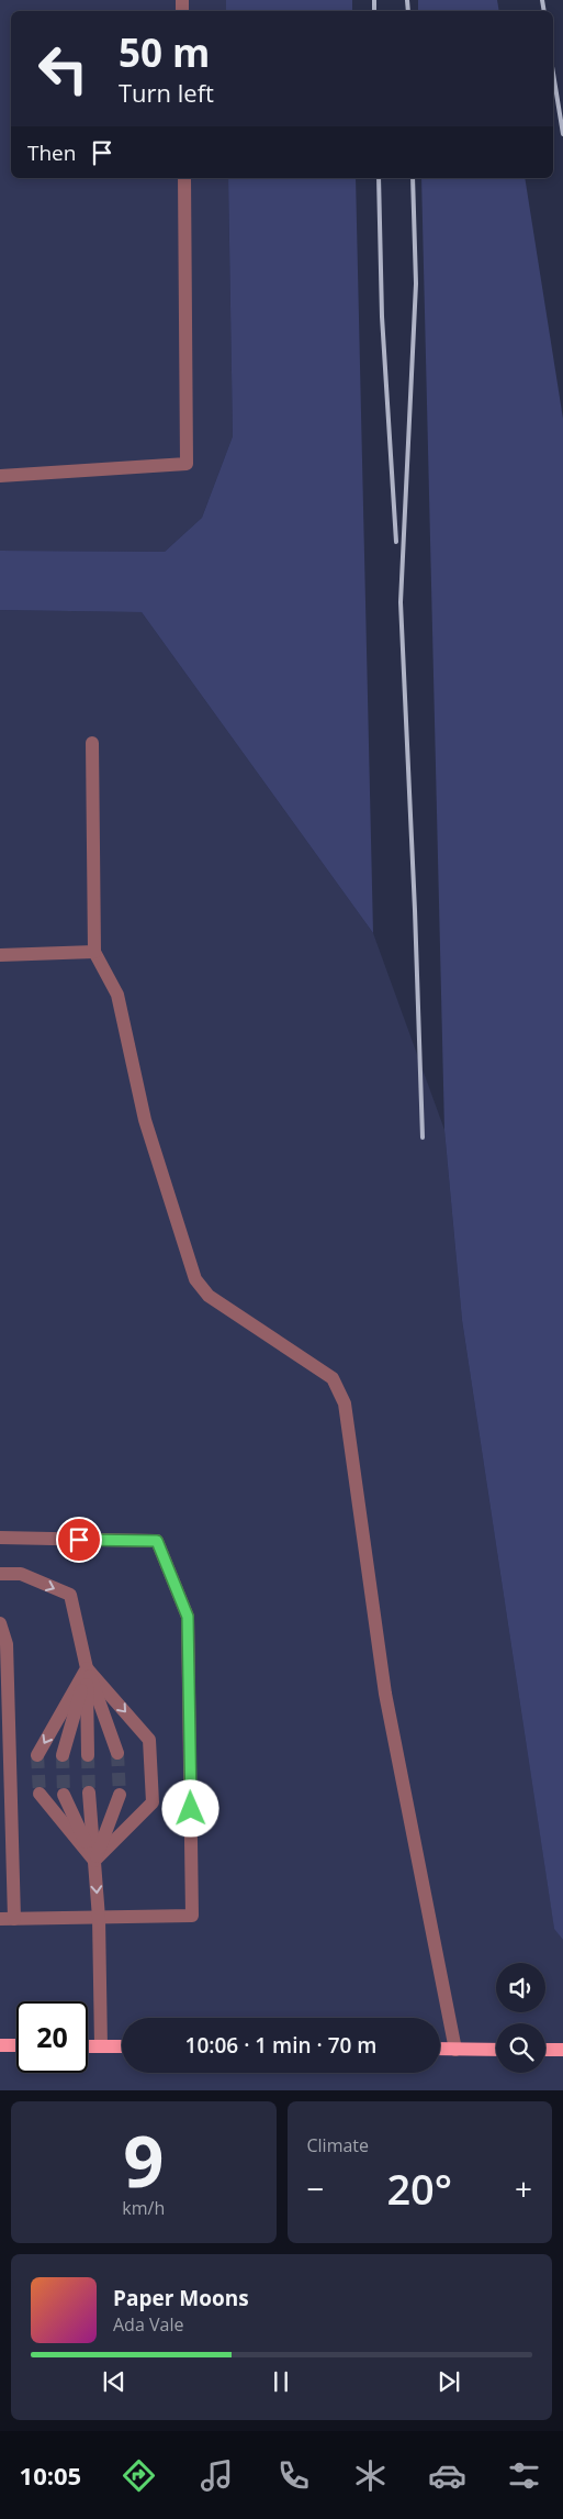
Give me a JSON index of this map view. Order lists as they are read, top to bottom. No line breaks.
{"page":{"turn":["50 m","Turn left"],"then":"Then","limit":"20","trip":"10:06 · 1 min · 70 m","tile":[["9","km/h"],"Climate"],"heat":["−","20°","+"],"song":["Paper Moons","Ada Vale"],"tabs":"10:05"}}
